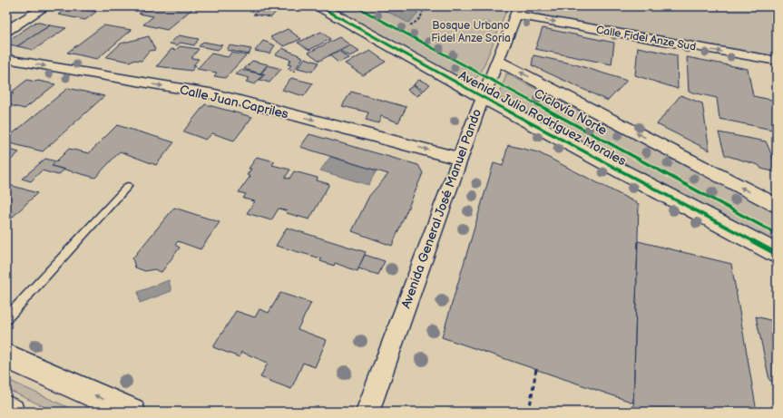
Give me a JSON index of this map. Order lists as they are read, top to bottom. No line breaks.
{"streets":{"street":["Calle Fidel Anze Sud","Calle Juan Capriles","Avenida Julio Rodríguez Morales","Avenida General José Manuel Pando"],"cycle path":["Ciclovía Norte"]},"crossings":[["Calle Fidel Anze Sud","Avenida General José Manuel Pando"],["Calle Juan Capriles","Avenida General José Manuel Pando"],["Avenida Julio Rodríguez Morales","Avenida General José Manuel Pando"]],"one_way":["Calle Juan Capriles"],"parks":["Bosque Urbano Fidel Anze Soria"]}
